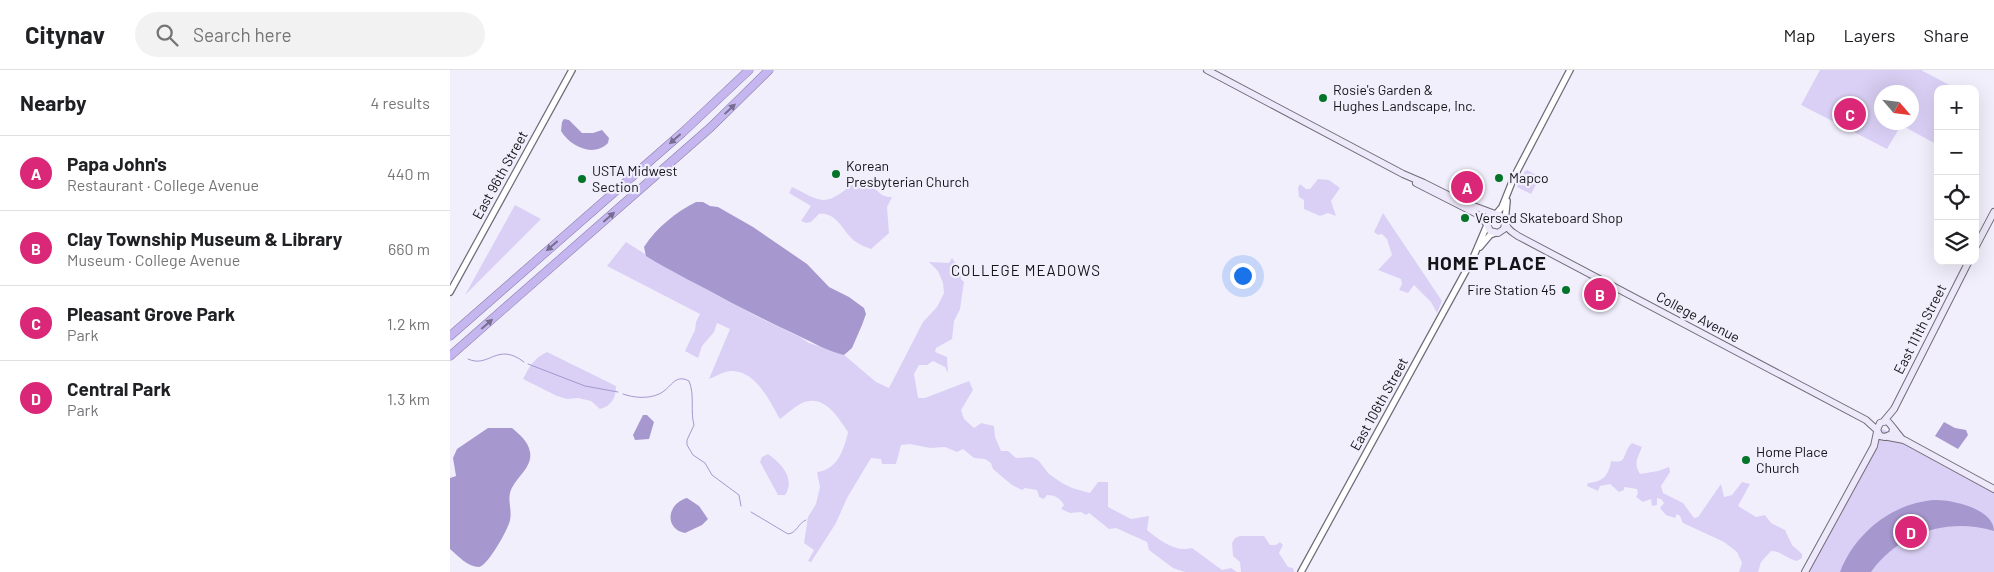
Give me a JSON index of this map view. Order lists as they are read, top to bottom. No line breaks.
{"streets":{"main road":["College Avenue","East 111th Street"],"street":["East 96th Street","East 106th Street"]},"crossings":[["College Avenue","East 111th Street"],["College Avenue","East 106th Street"]],"districts":["HOME PLACE","COLLEGE MEADOWS"],"places":["Rosie's Garden & Hughes Landscape, Inc.","Korean Presbyterian Church","Mapco","USTA Midwest Section","Versed Skateboard Shop","Fire Station 45","Home Place Church"],"north":"bottom right","page":{"header":"Citynav","search":"Search here","nav":["Map","Layers","Share"],"heading":["Nearby","4 results"],"map_buttons":["+","−"],"pins":["C","A","B","D"],"list":[{"mark":"A","name":"Papa John's","note":"Restaurant · College Avenue","value":"440 m"},{"mark":"B","name":"Clay Township Museum & Library","note":"Museum · College Avenue","value":"660 m"},{"mark":"C","name":"Pleasant Grove Park","note":"Park","value":"1.2 km"},{"mark":"D","name":"Central Park","note":"Park","value":"1.3 km"}]}}
